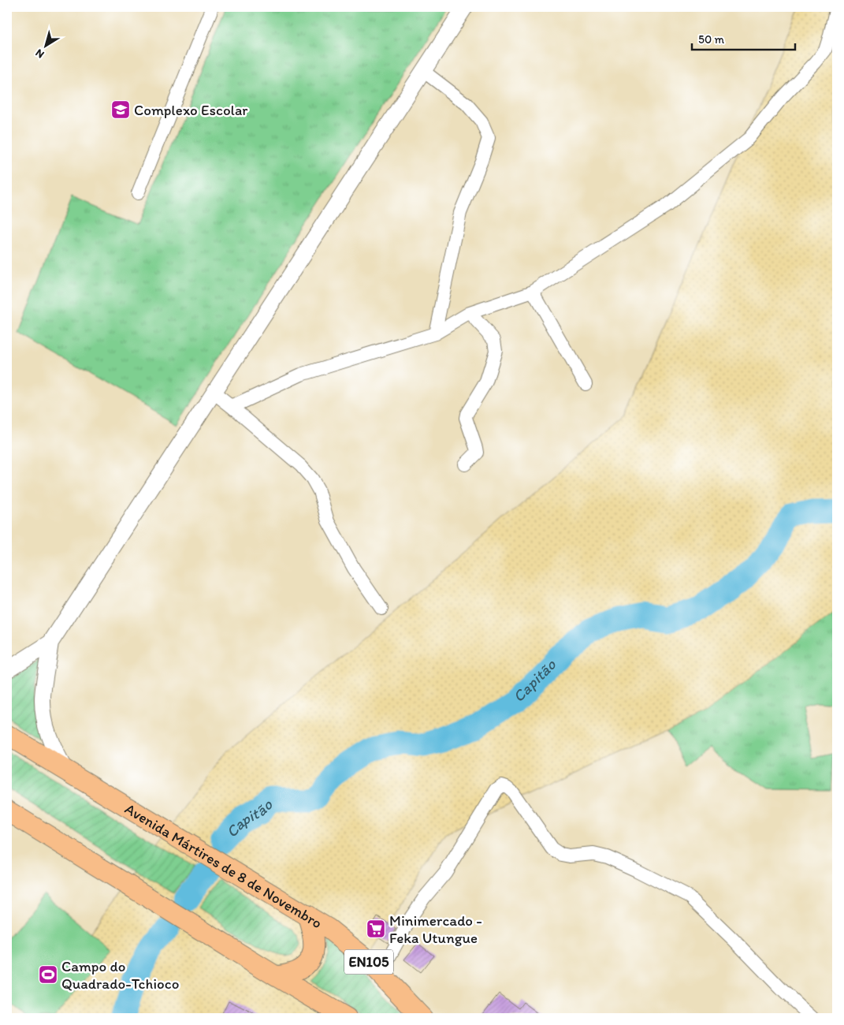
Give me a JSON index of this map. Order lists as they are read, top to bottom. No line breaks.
{"streets":{"main road":["Avenida Mártires de 8 de Novembro","EN105"]},"water":["Capitão"],"places":{"school or university":["Complexo Escolar"],"supermarket":["Minimercado - Feka Utungue"],"sports":["Campo do Quadrado-Tchioco"]},"scale_bar":"50 m","north":"bottom left"}
